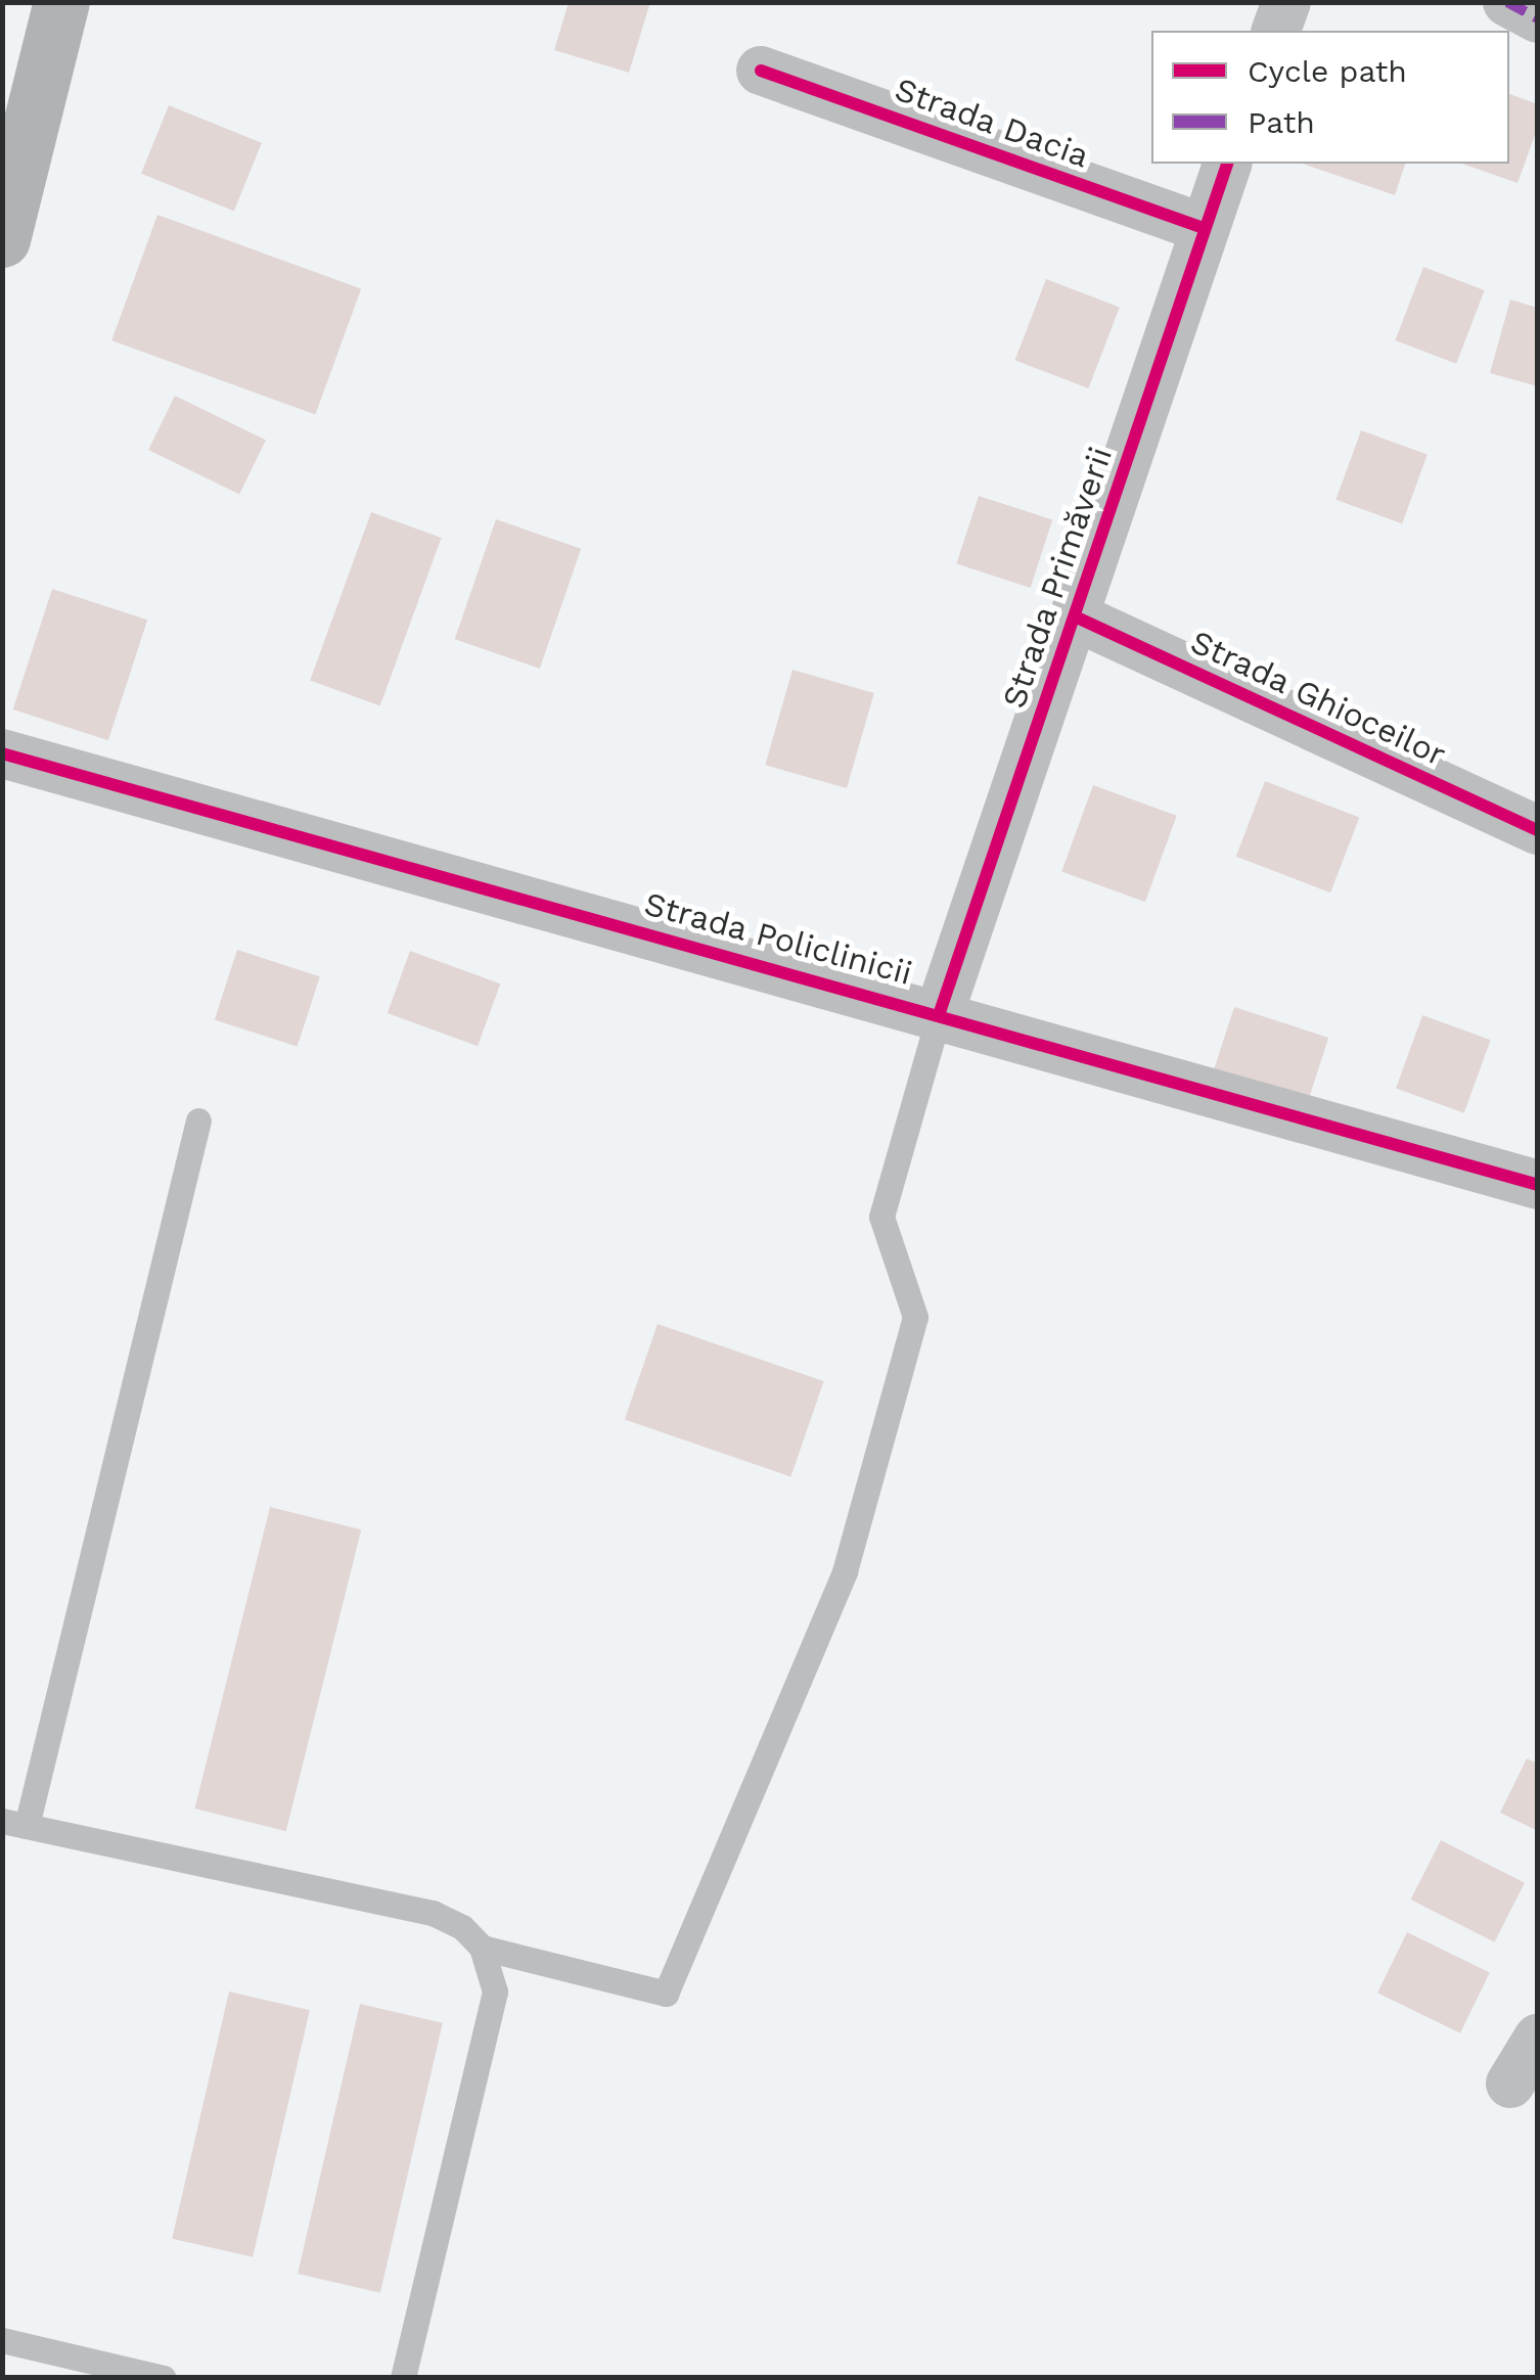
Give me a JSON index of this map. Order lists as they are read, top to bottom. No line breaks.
{"streets":{"street":["Strada Dacia","Strada Primăverii","Strada Ghioceilor","Strada Policlinicii"]},"crossings":[["Strada Dacia","Strada Primăverii"],["Strada Primăverii","Strada Ghioceilor"],["Strada Primăverii","Strada Policlinicii"]],"legend":["Cycle path","Path"]}
